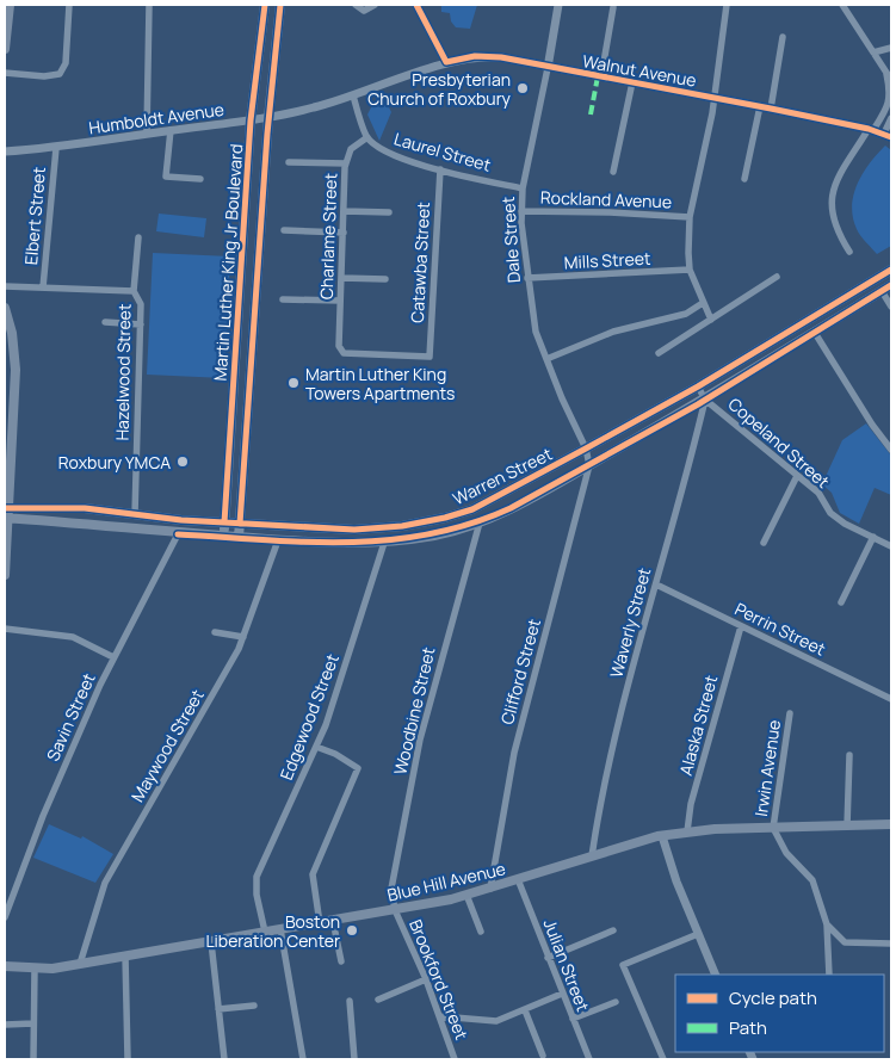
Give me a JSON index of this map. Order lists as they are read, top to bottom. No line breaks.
{"streets":{"main road":["Martin Luther King Jr Boulevard","Warren Street","Blue Hill Avenue"],"street":["Walnut Avenue","Humboldt Avenue","Laurel Street","Rockland Avenue","Elbert Street","Charlame Street","Dale Street","Mills Street","Catawba Street","Hazelwood Street","Copeland Street","Waverly Street","Perrin Street","Clifford Street","Woodbine Street","Savin Street","Edgewood Street","Alaska Street","Maywood Street","Irwin Avenue","Julian Street","Brookford Street"]},"crossings":[["Walnut Avenue","Humboldt Avenue"],["Walnut Avenue","Dale Street"],["Humboldt Avenue","Elbert Street"],["Humboldt Avenue","Martin Luther King Jr Boulevard"],["Laurel Street","Charlame Street"],["Laurel Street","Dale Street"],["Laurel Street","Catawba Street"],["Rockland Avenue","Dale Street"],["Elbert Street","Hazelwood Street"],["Charlame Street","Catawba Street"],["Dale Street","Mills Street"],["Dale Street","Warren Street"],["Dale Street","Clifford Street"],["Martin Luther King Jr Boulevard","Warren Street"],["Hazelwood Street","Warren Street"],["Copeland Street","Warren Street"],["Copeland Street","Waverly Street"],["Warren Street","Waverly Street"],["Warren Street","Clifford Street"],["Warren Street","Woodbine Street"],["Warren Street","Savin Street"],["Warren Street","Edgewood Street"],["Warren Street","Maywood Street"],["Waverly Street","Perrin Street"],["Waverly Street","Blue Hill Avenue"],["Perrin Street","Alaska Street"],["Clifford Street","Blue Hill Avenue"],["Woodbine Street","Blue Hill Avenue"],["Woodbine Street","Brookford Street"],["Edgewood Street","Blue Hill Avenue"],["Alaska Street","Blue Hill Avenue"],["Maywood Street","Blue Hill Avenue"],["Irwin Avenue","Blue Hill Avenue"],["Blue Hill Avenue","Julian Street"],["Blue Hill Avenue","Brookford Street"]],"places":["Presbyterian Church of Roxbury","Martin Luther King Towers Apartments","Roxbury YMCA","Boston Liberation Center"],"legend":["Cycle path","Path"]}
